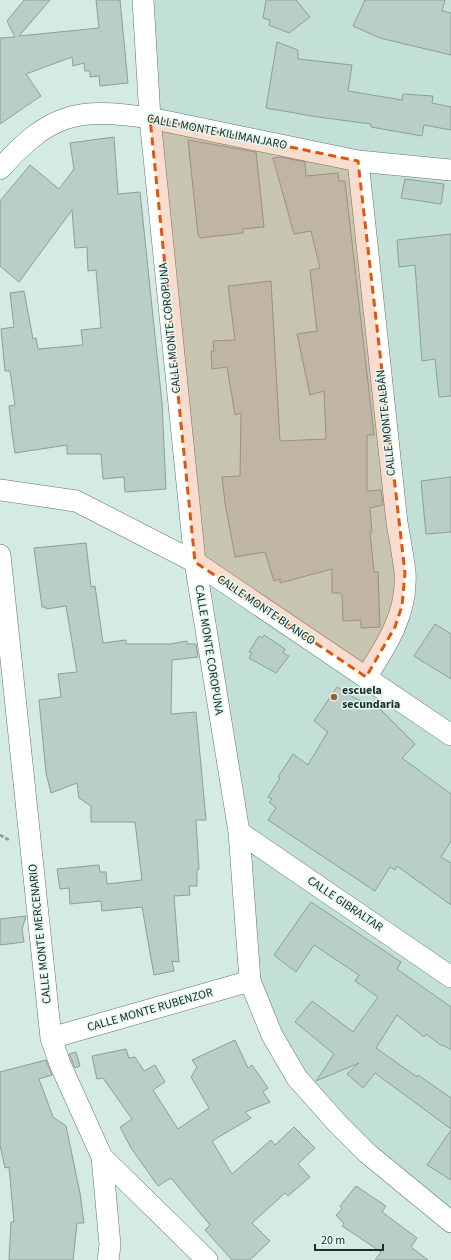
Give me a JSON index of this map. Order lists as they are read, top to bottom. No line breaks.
{"streets":{"street":["CALLE MONTE KILIMANJARO","CALLE MONTE COROPUNA","CALLE MONTE ALBÁN","CALLE MONTE BLANCO","CALLE GIBRALTAR","CALLE MONTE MERCENARIO","CALLE MONTE RUBENZOR"]},"crossings":[["CALLE MONTE KILIMANJARO","CALLE MONTE COROPUNA"],["CALLE MONTE KILIMANJARO","CALLE MONTE ALBÁN"],["CALLE MONTE COROPUNA","CALLE MONTE BLANCO"],["CALLE MONTE COROPUNA","CALLE GIBRALTAR"],["CALLE MONTE COROPUNA","CALLE MONTE RUBENZOR"],["CALLE MONTE ALBÁN","CALLE MONTE BLANCO"],["CALLE MONTE MERCENARIO","CALLE MONTE RUBENZOR"]],"places":["escuela secundaria"],"scale_bar":"20 m"}
